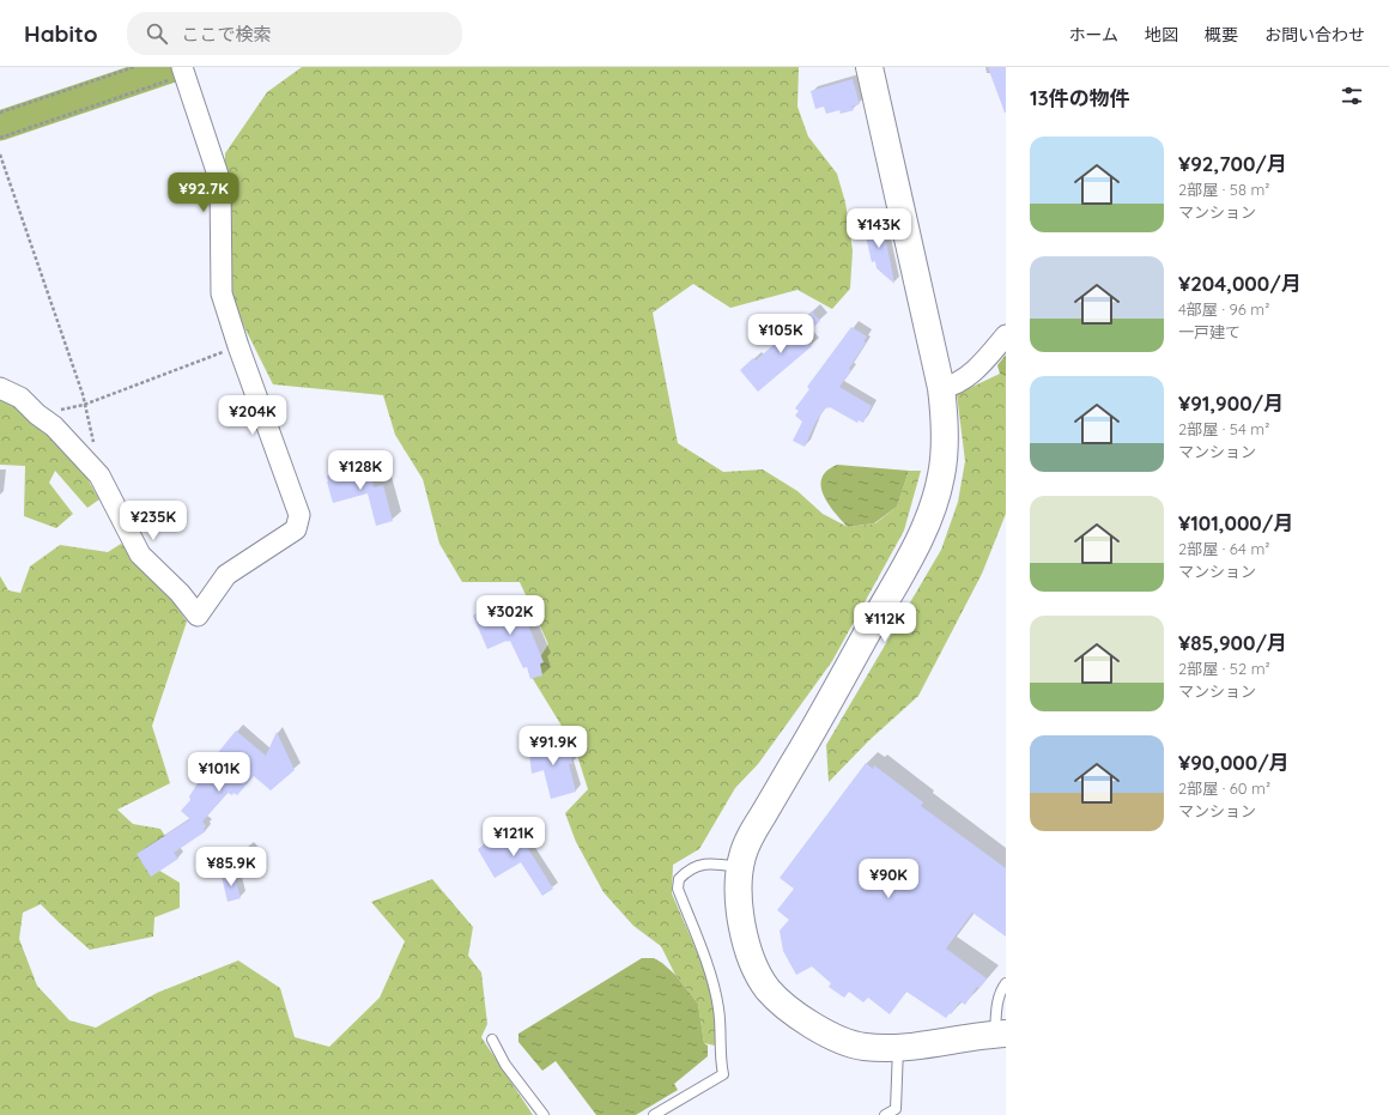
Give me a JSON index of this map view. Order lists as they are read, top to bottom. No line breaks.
{"page":{"header":"Habito","search":"ここで検索","nav":["ホーム","地図","概要","お問い合わせ"],"heading":"13件の物件","list":[{"name":"¥92,700/月","note":"2部屋 · 58 m² · マンション"},{"name":"¥204,000/月","note":"4部屋 · 96 m² · 一戸建て"},{"name":"¥91,900/月","note":"2部屋 · 54 m² · マンション"},{"name":"¥101,000/月","note":"2部屋 · 64 m² · マンション"},{"name":"¥85,900/月","note":"2部屋 · 52 m² · マンション"},{"name":"¥90,000/月","note":"2部屋 · 60 m² · マンション"}],"price":["¥92.7K","¥143K","¥105K","¥204K","¥128K","¥235K","¥302K","¥112K","¥91.9K","¥101K","¥121K","¥85.9K","¥90K"]}}
